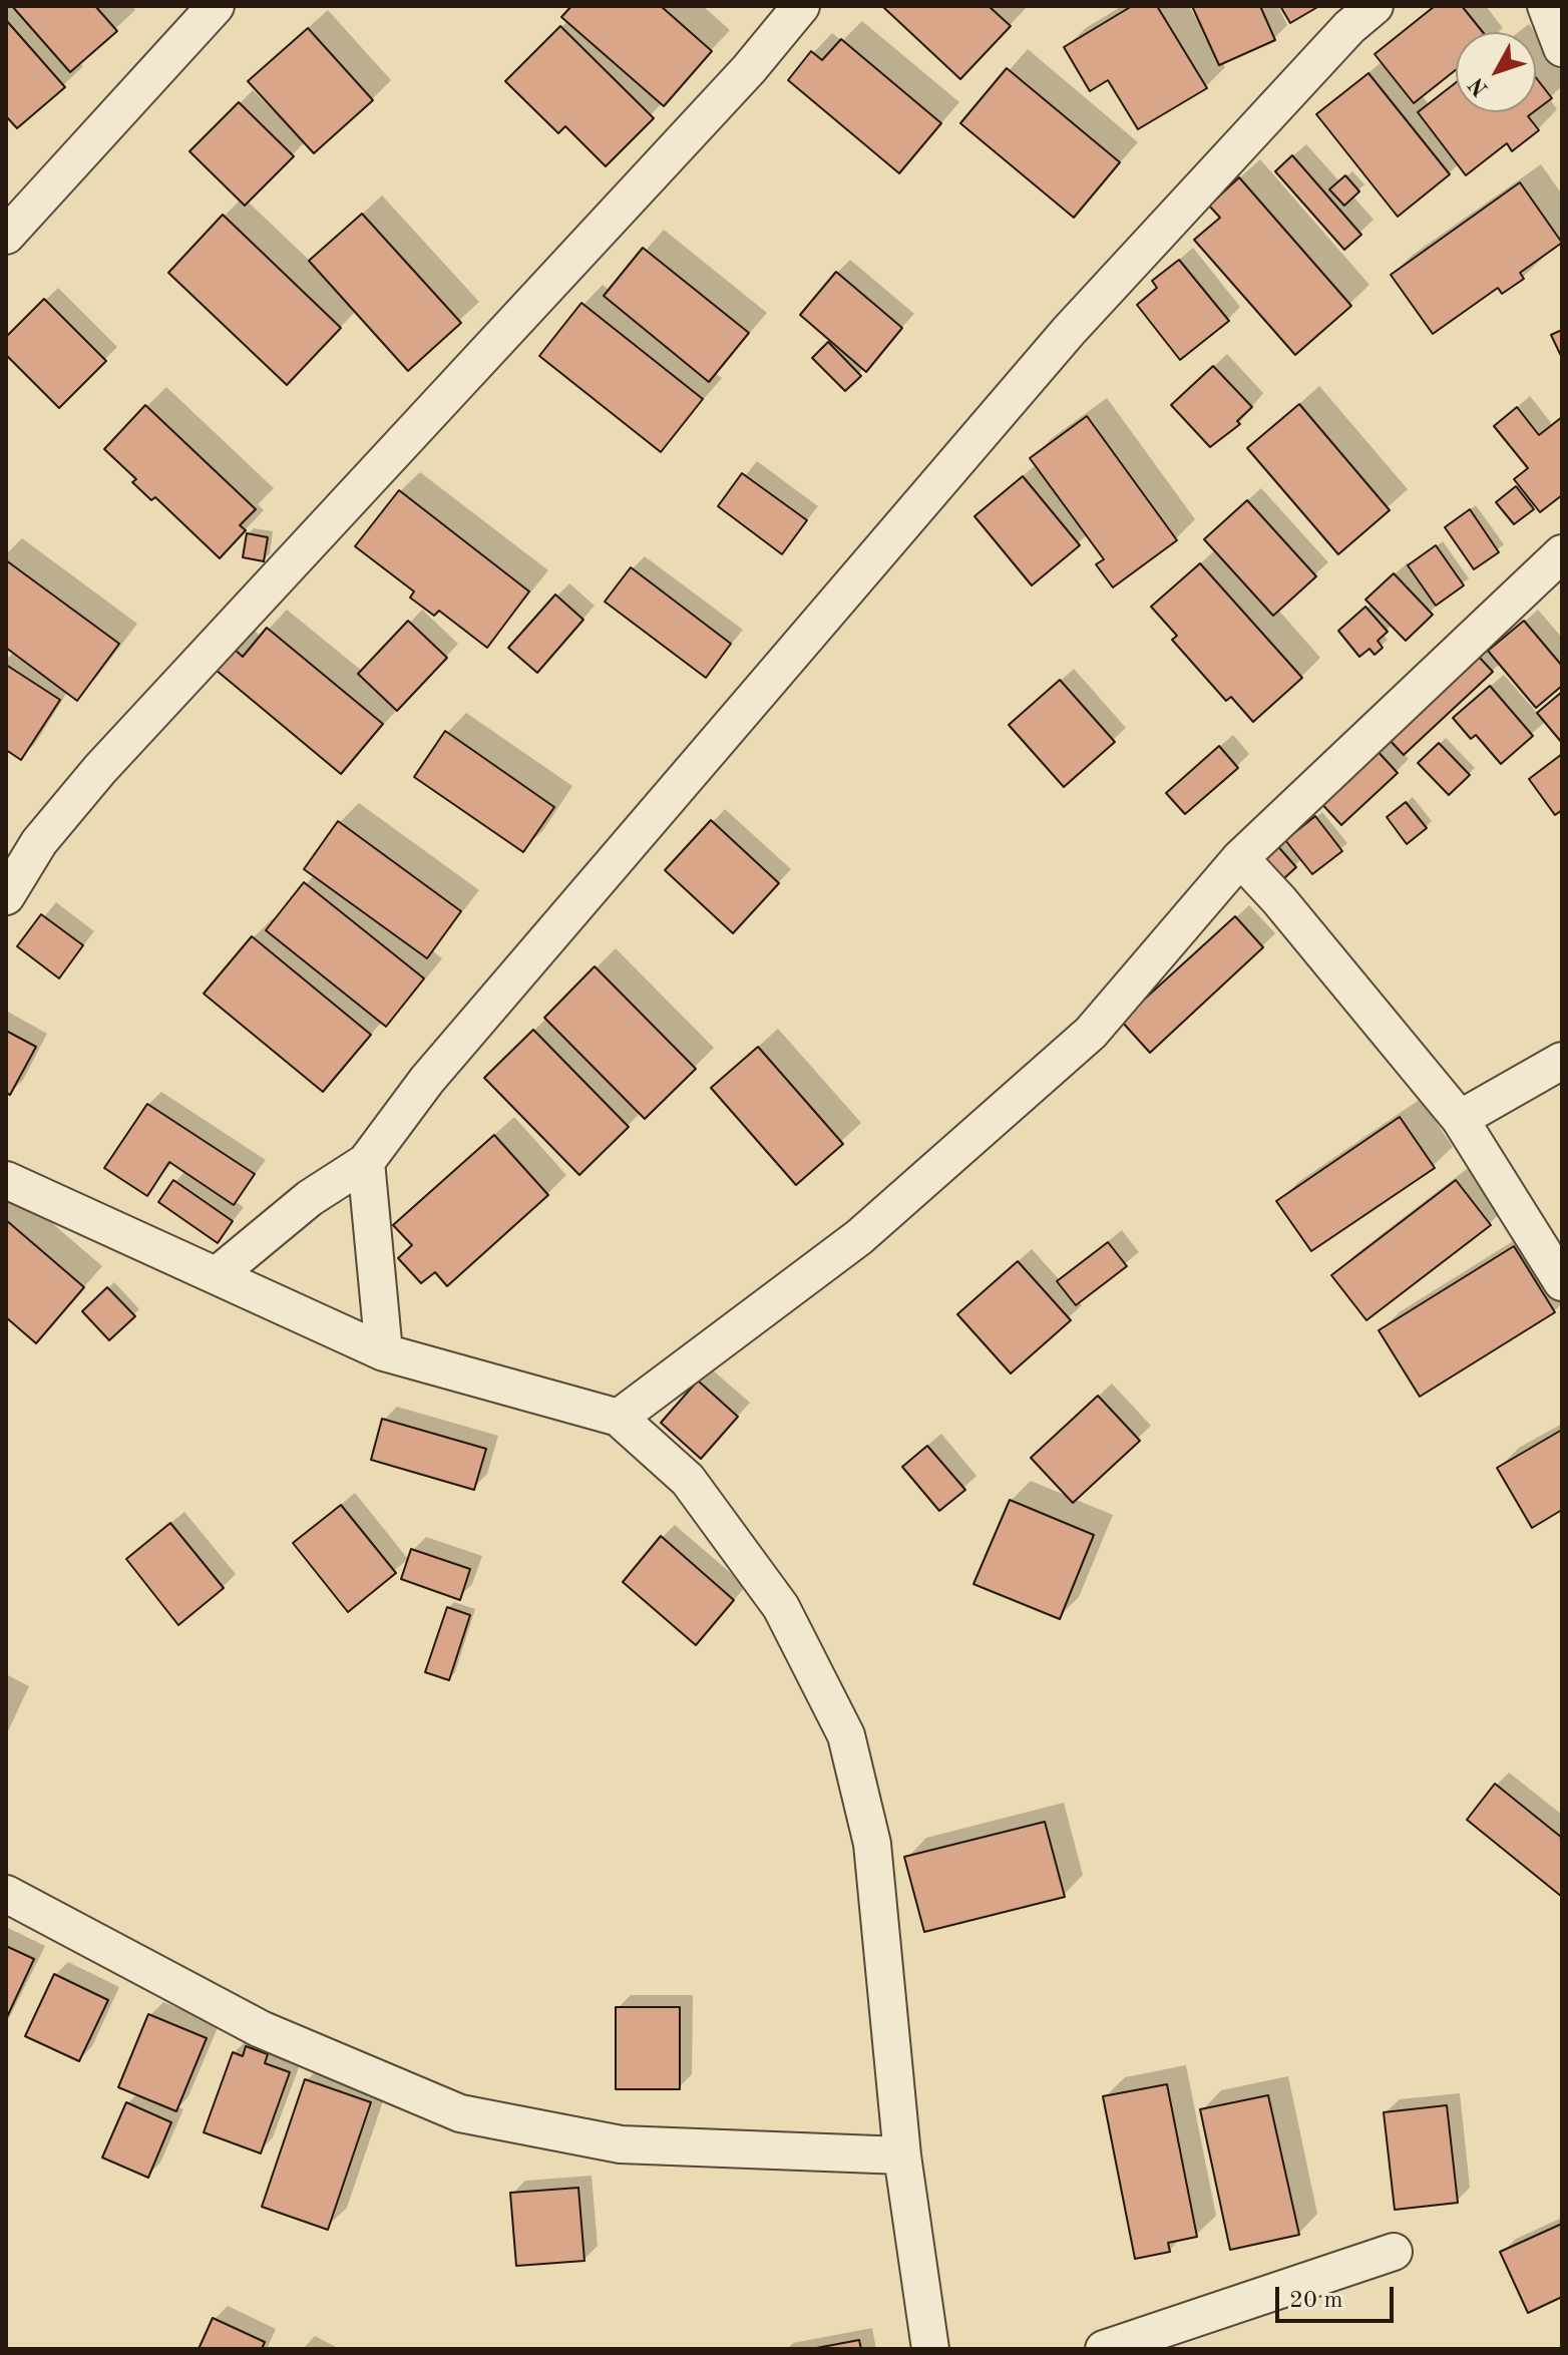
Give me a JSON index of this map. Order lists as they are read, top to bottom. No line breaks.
{"scale_bar":"20 m","north":"bottom left"}
